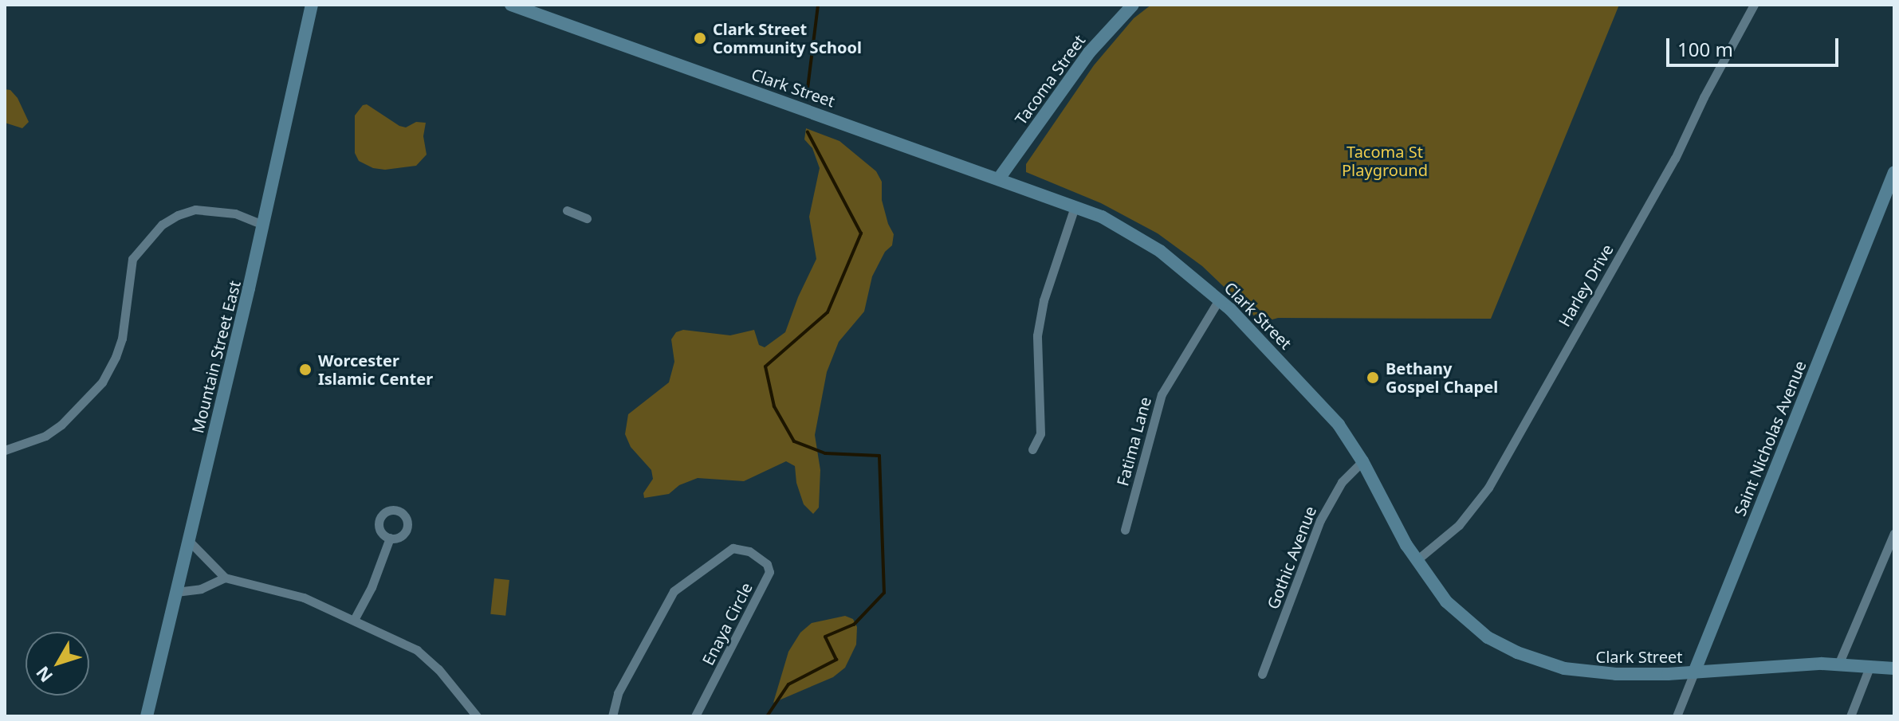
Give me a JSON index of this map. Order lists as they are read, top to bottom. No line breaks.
{"streets":{"street":["Tacoma Street","Clark Street","Harley Drive","Mountain Street East","Saint Nicholas Avenue","Fatima Lane","Gothic Avenue","Enaya Circle"]},"crossings":[["Tacoma Street","Clark Street"],["Clark Street","Harley Drive"],["Clark Street","Saint Nicholas Avenue"],["Clark Street","Fatima Lane"],["Clark Street","Gothic Avenue"]],"parks":["Tacoma St Playground"],"places":["Clark Street Community School","Worcester Islamic Center","Bethany Gospel Chapel"],"scale_bar":"100 m","north":"bottom left"}
